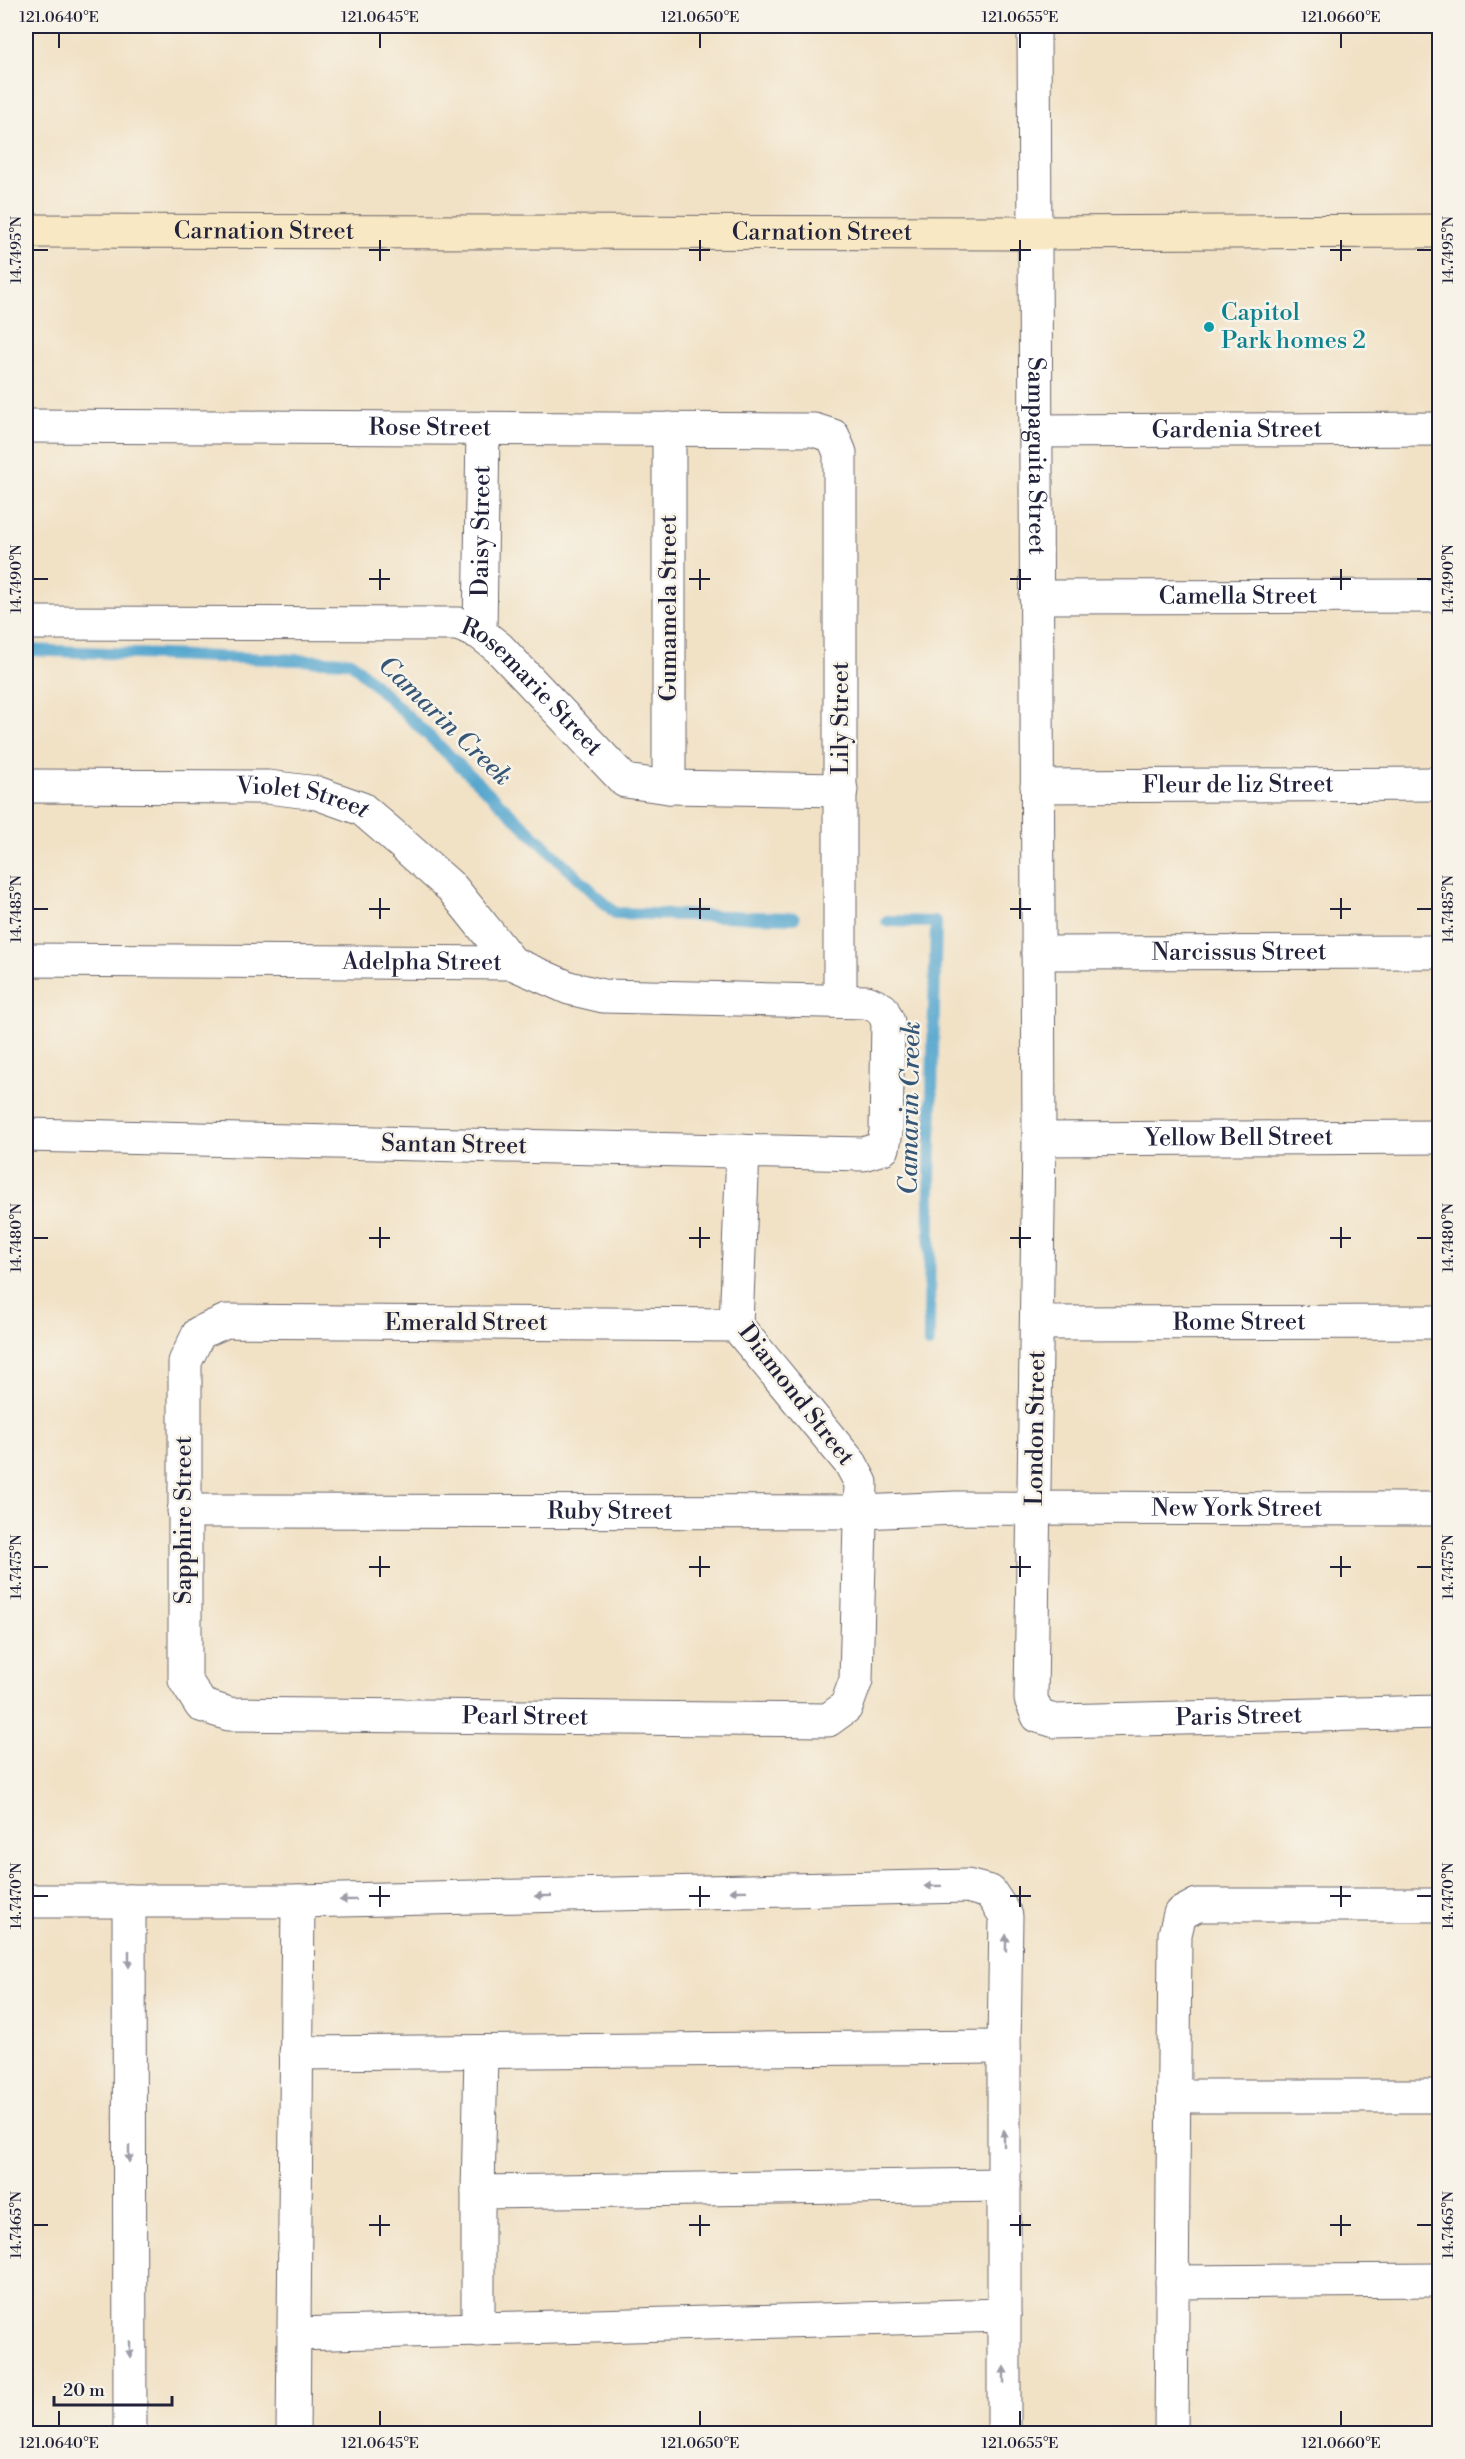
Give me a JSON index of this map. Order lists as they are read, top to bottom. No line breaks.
{"streets":{"street":["Carnation Street","Rose Street","Gardenia Street","Sampaguita Street","Daisy Street","Camella Street","Gumamela Street","Rosemarie Street","Lily Street","Fleur de liz Street","Violet Street","Narcissus Street","Adelpha Street","Yellow Bell Street","Santan Street","Emerald Street","Rome Street","Diamond Street","London Street","New York Street","Ruby Street","Sapphire Street","Pearl Street","Paris Street"]},"crossings":[["Carnation Street","Sampaguita Street"],["Rose Street","Daisy Street"],["Rose Street","Gumamela Street"],["Rose Street","Lily Street"],["Gardenia Street","Sampaguita Street"],["Sampaguita Street","Camella Street"],["Sampaguita Street","Fleur de liz Street"],["Sampaguita Street","Narcissus Street"],["Sampaguita Street","Yellow Bell Street"],["Sampaguita Street","London Street"],["Daisy Street","Rosemarie Street"],["Gumamela Street","Rosemarie Street"],["Rosemarie Street","Lily Street"],["Lily Street","Adelpha Street"],["Violet Street","Adelpha Street"],["Adelpha Street","Santan Street"],["Yellow Bell Street","London Street"],["Santan Street","Diamond Street"],["Emerald Street","Diamond Street"],["Emerald Street","Sapphire Street"],["Rome Street","London Street"],["Diamond Street","Ruby Street"],["Diamond Street","Pearl Street"],["London Street","New York Street"],["London Street","Ruby Street"],["London Street","Paris Street"],["New York Street","Ruby Street"],["Ruby Street","Sapphire Street"],["Sapphire Street","Pearl Street"]],"water":["Camarin Creek"],"places":["Capitol Park homes 2"],"scale_bar":"20 m","coordinates":["121.0640°E","121.0645°E","121.0650°E","121.0655°E","121.0660°E","14.7495°N","14.7490°N","14.7485°N","14.7480°N","14.7475°N","14.7470°N","14.7465°N"]}
